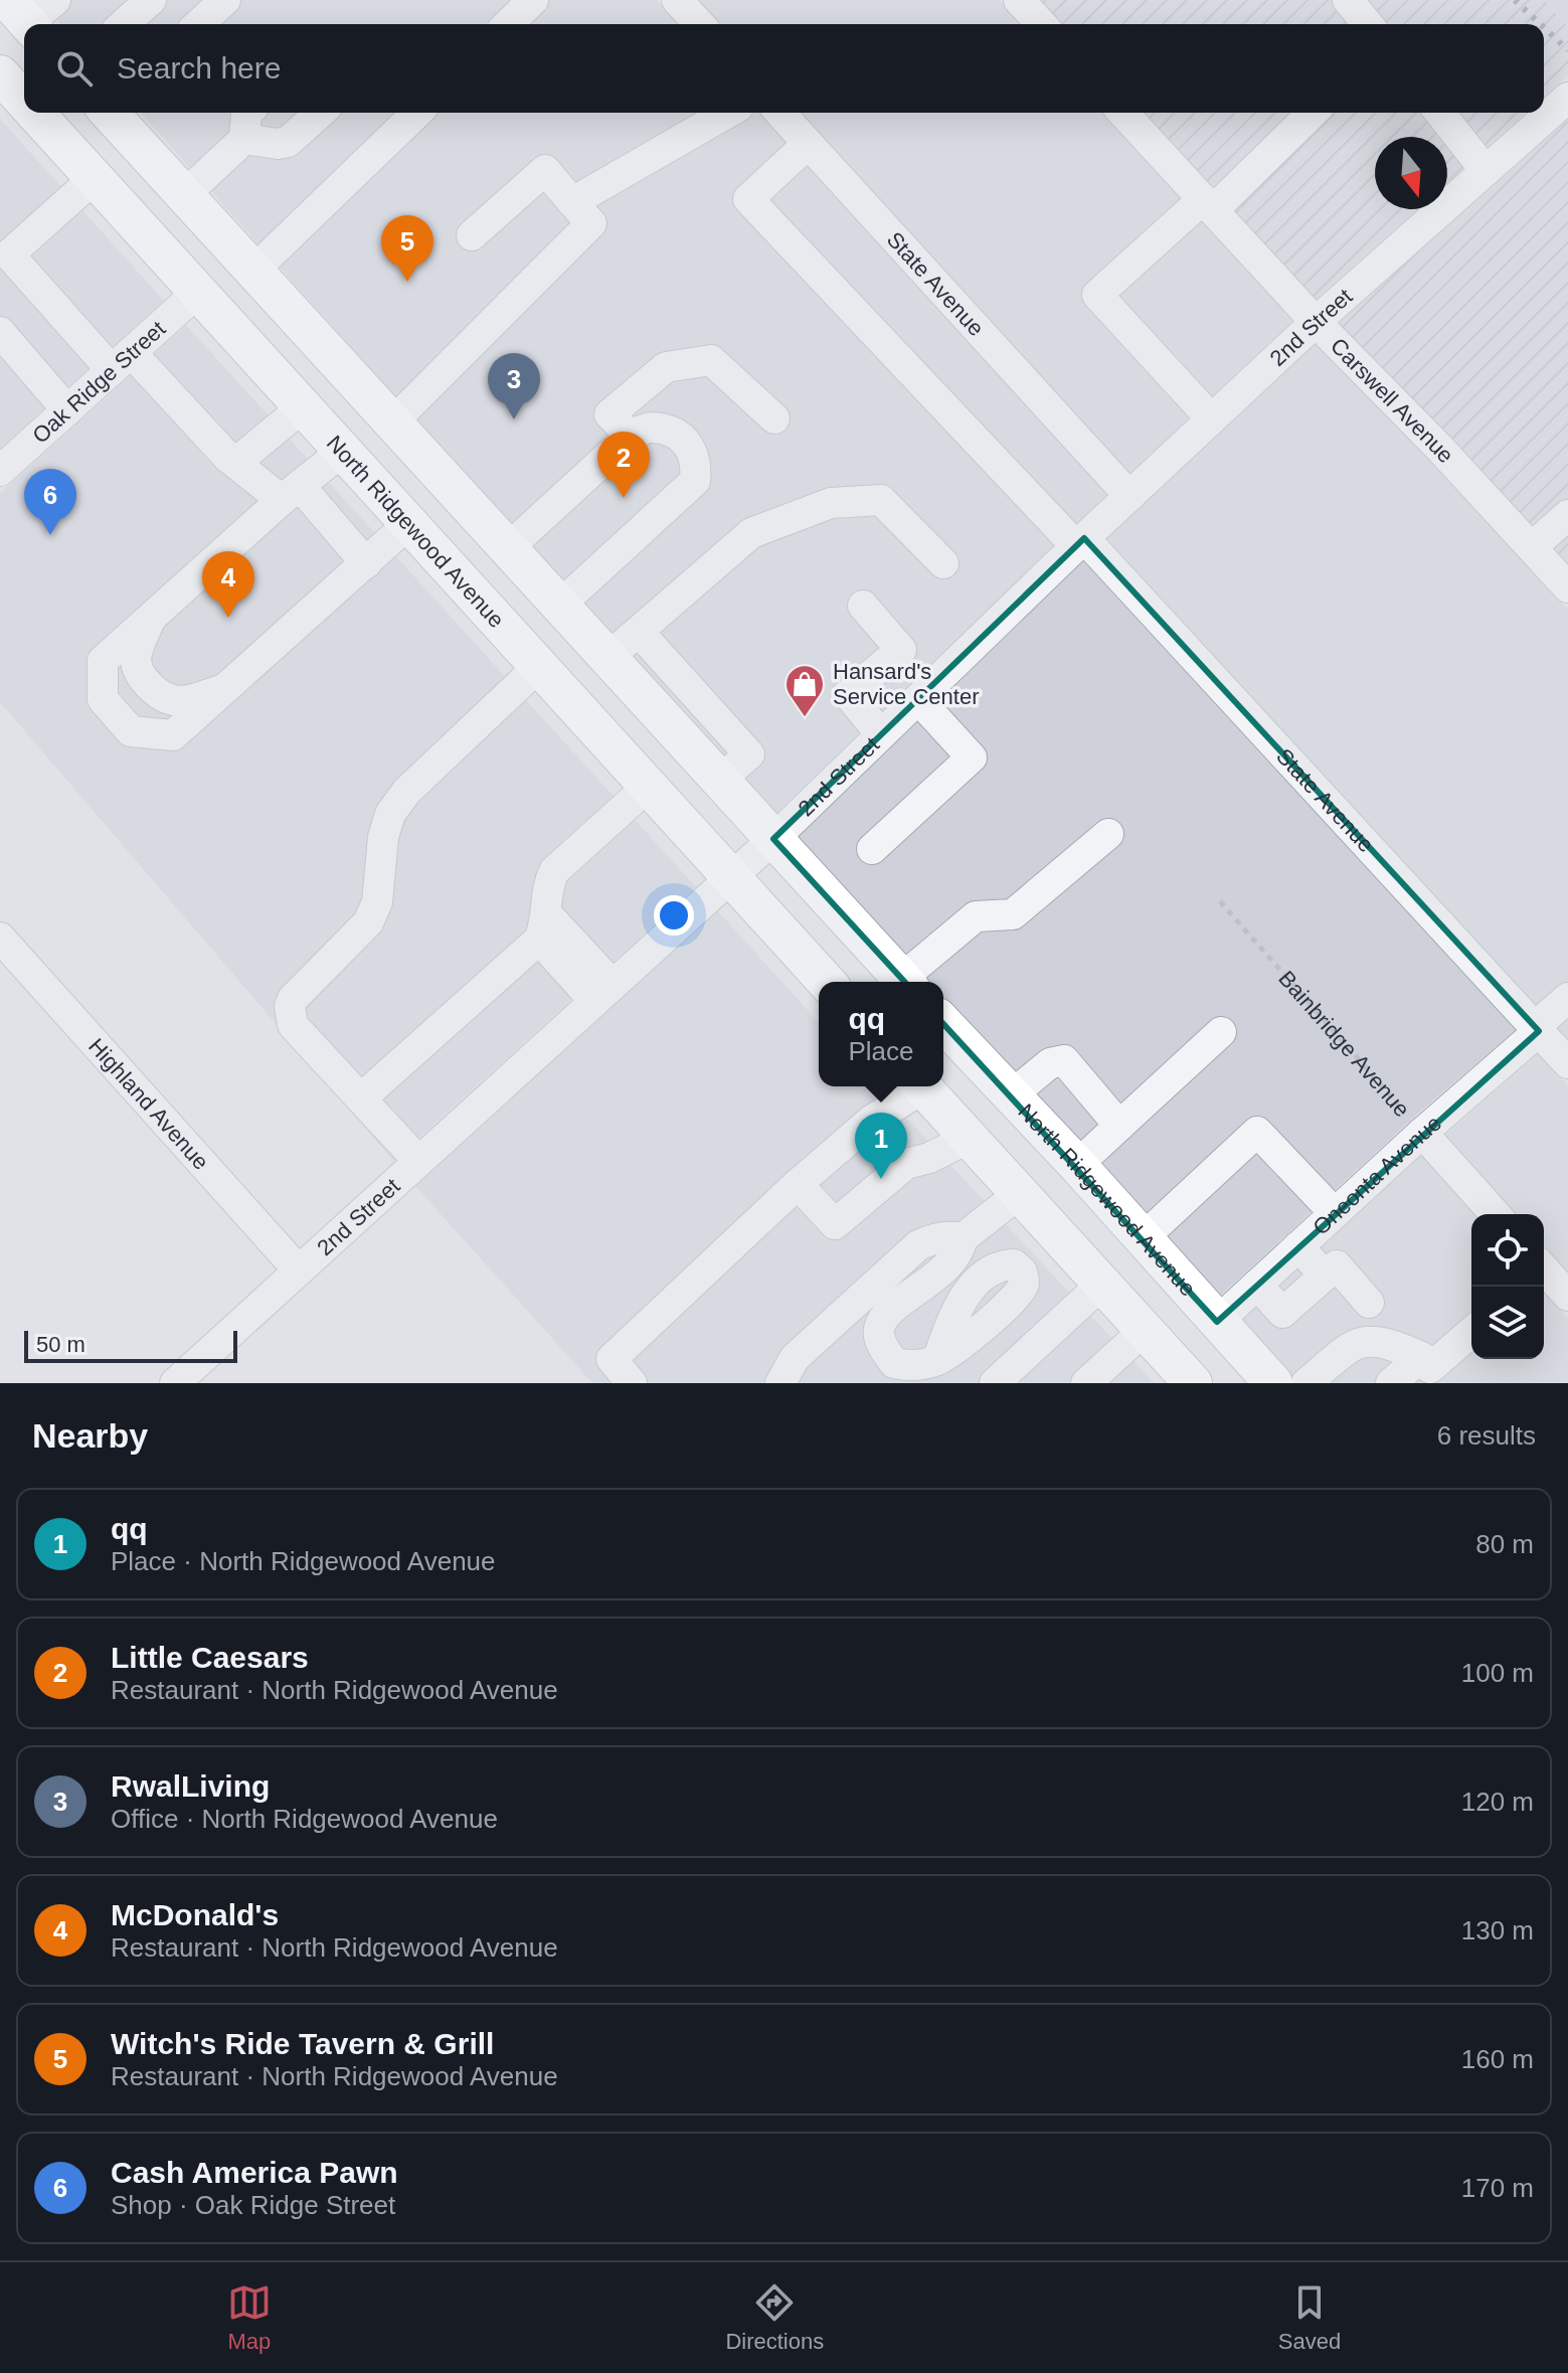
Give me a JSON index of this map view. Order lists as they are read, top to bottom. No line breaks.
{"streets":{"main road":["North Ridgewood Avenue"],"street":["State Avenue","2nd Street","Oak Ridge Street","Carswell Avenue","Bainbridge Avenue","Highland Avenue","Oneonta Avenue"]},"crossings":[["State Avenue","2nd Street"],["State Avenue","Oneonta Avenue"],["2nd Street","Carswell Avenue"],["2nd Street","North Ridgewood Avenue"],["2nd Street","Highland Avenue"],["Oak Ridge Street","North Ridgewood Avenue"],["North Ridgewood Avenue","Oneonta Avenue"],["Bainbridge Avenue","Oneonta Avenue"]],"places":{"shop":["Hansard's Service Center"]},"scale_bar":"50 m","north":"bottom","page":{"search":"Search here","pins":["5","3","2","6","4","1"],"popup":["qq","Place"],"scale":"50 m","heading":["Nearby","6 results"],"list":[{"mark":"1","name":"qq","note":"Place · North Ridgewood Avenue","value":"80 m"},{"mark":"2","name":"Little Caesars","note":"Restaurant · North Ridgewood Avenue","value":"100 m"},{"mark":"3","name":"RwalLiving","note":"Office · North Ridgewood Avenue","value":"120 m"},{"mark":"4","name":"McDonald's","note":"Restaurant · North Ridgewood Avenue","value":"130 m"},{"mark":"5","name":"Witch's Ride Tavern & Grill","note":"Restaurant · North Ridgewood Avenue","value":"160 m"},{"mark":"6","name":"Cash America Pawn","note":"Shop · Oak Ridge Street","value":"170 m"}],"nav":["Map","Directions","Saved"]}}
